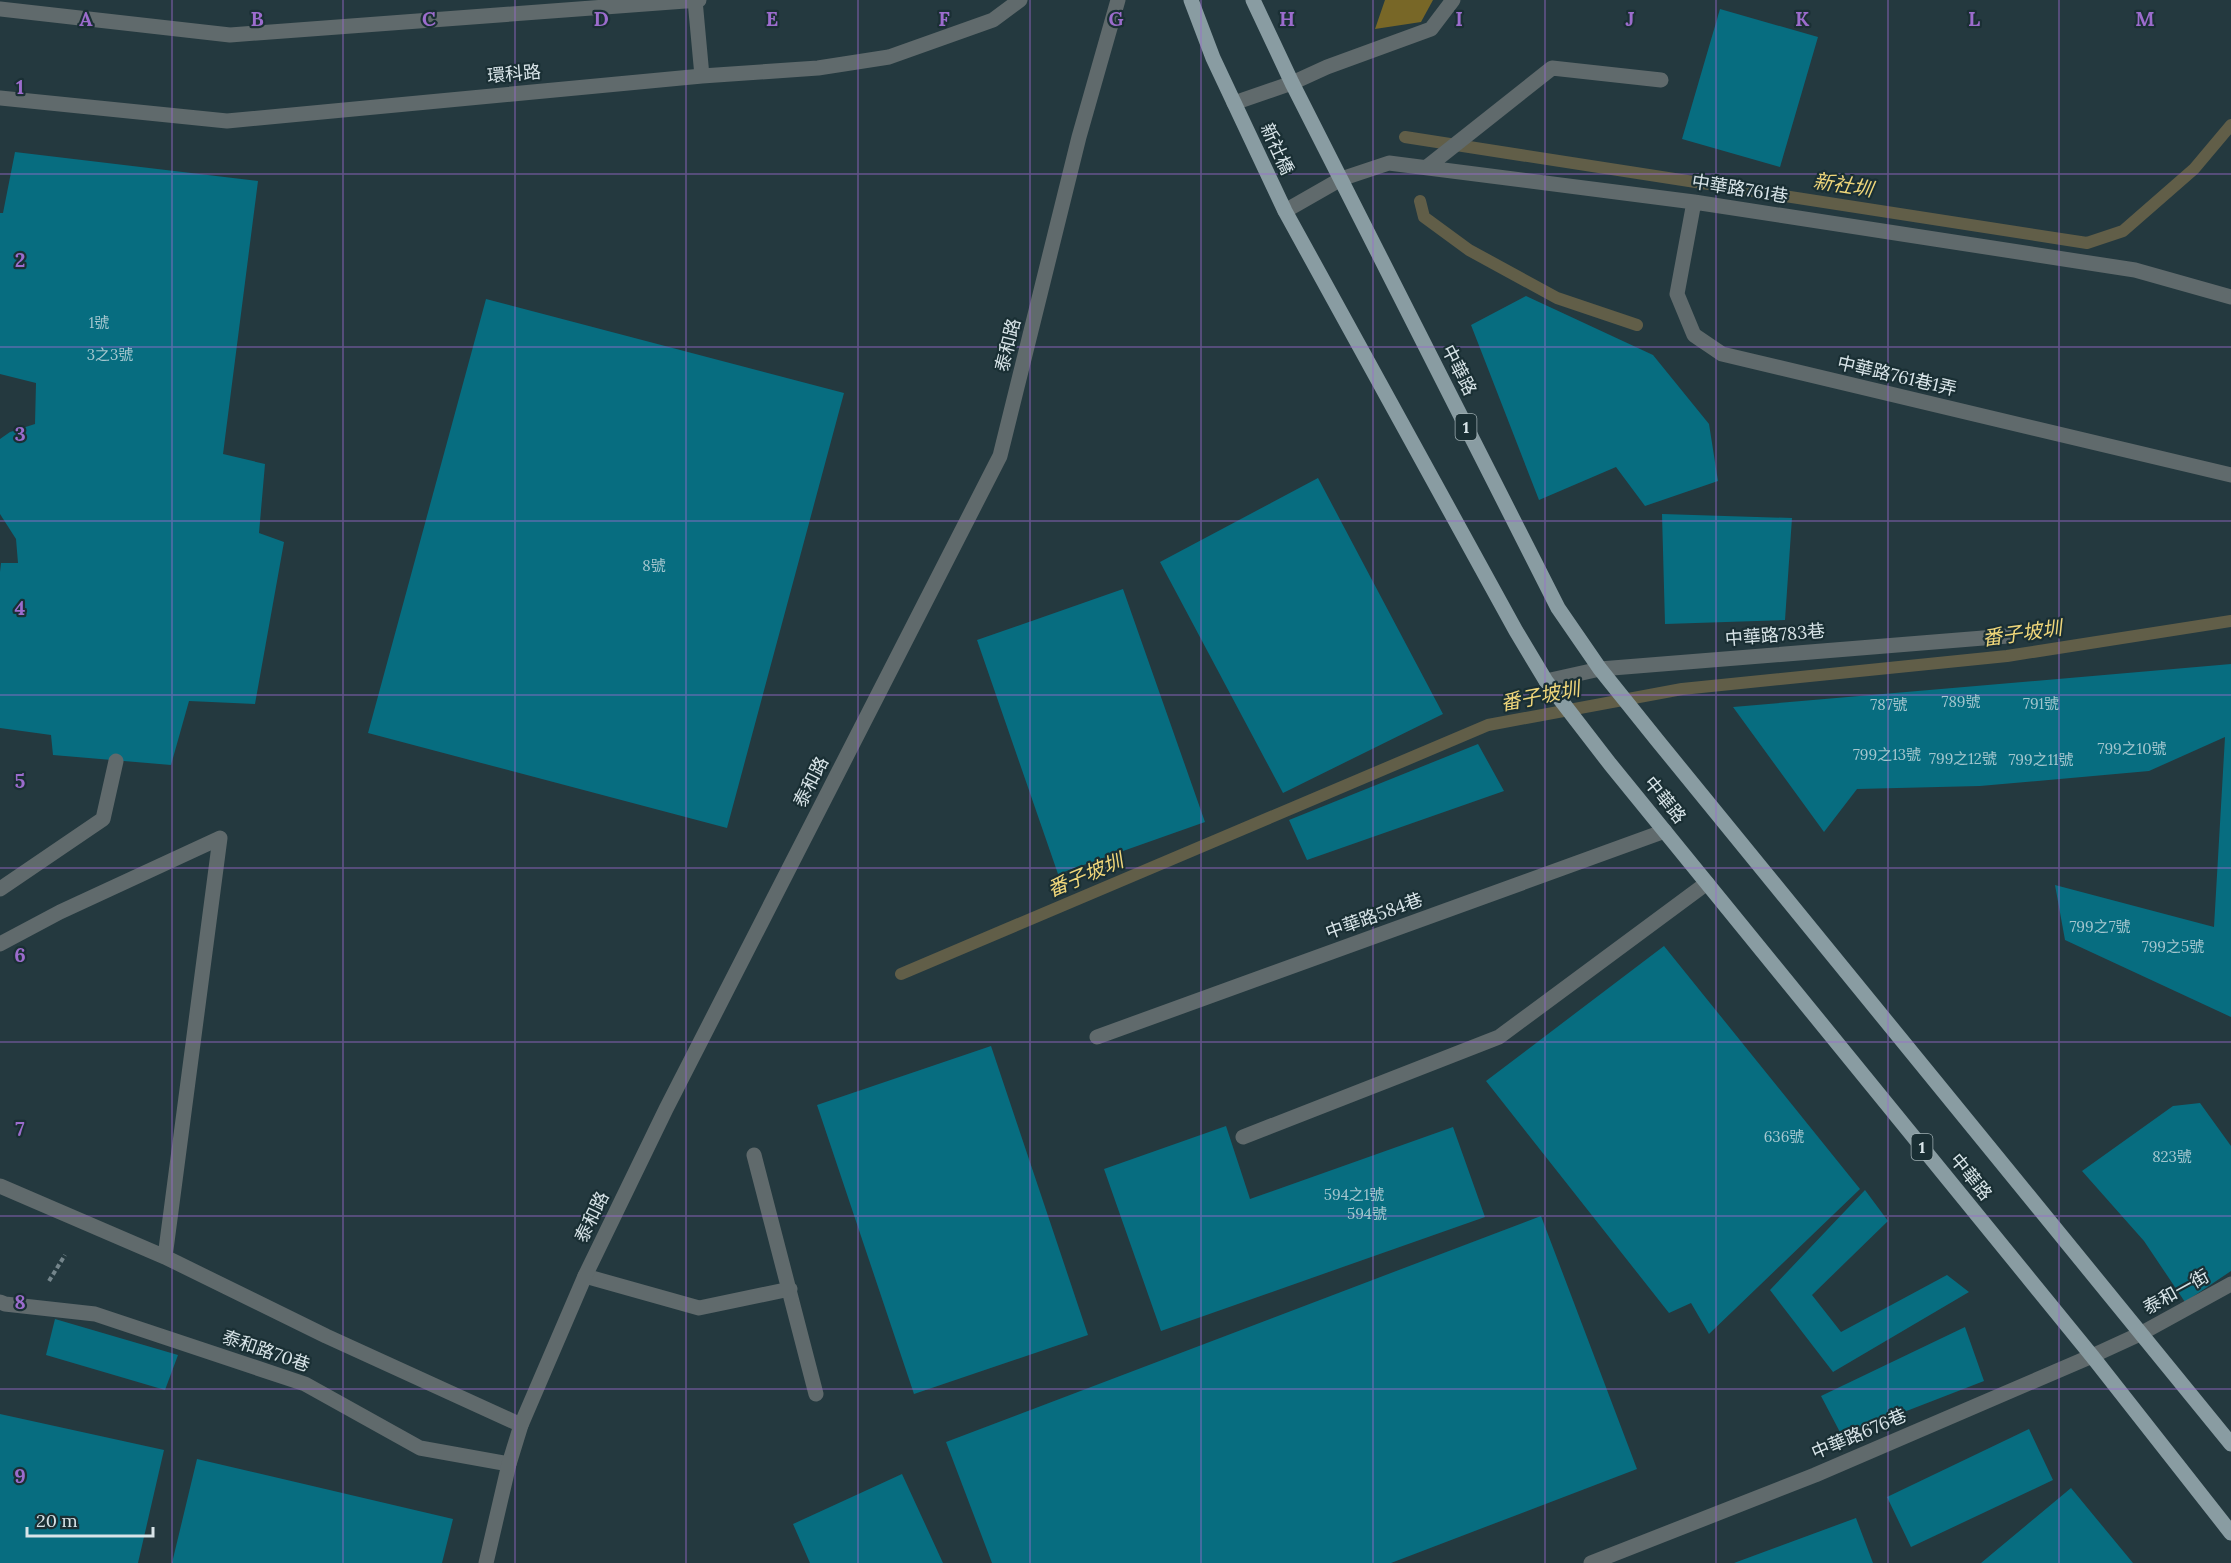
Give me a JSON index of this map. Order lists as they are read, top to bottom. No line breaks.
{"streets":{"main road":["新社橋","中華路","1"],"street":["環科路","中華路761巷","泰和路","中華路761巷1弄","中華路783巷","中華路584巷","泰和一街","泰和路70巷","中華路676巷"]},"crossings":[["新社橋","中華路761巷"],["新社橋","1"],["中華路761巷","中華路"],["中華路761巷","中華路761巷1弄"],["中華路761巷","1"],["泰和路","泰和路70巷"],["中華路","1"],["中華路","中華路783巷"],["中華路","中華路584巷"],["中華路","泰和一街"],["中華路","中華路676巷"],["1","中華路783巷"],["泰和一街","中華路676巷"]],"water":["新社圳","番子坡圳"],"house_numbers":["1號","3之3號","8號","789號","791號","787號","799之10號","799之13號","799之12號","799之11號","799之7號","799之5號","636號","823號","594之1號","594號"],"scale_bar":"20 m","grid":{"columns":["A","B","C","D","E","F","G","H","I","J","K","L","M"],"rows":["1","2","3","4","5","6","7","8","9"]}}
